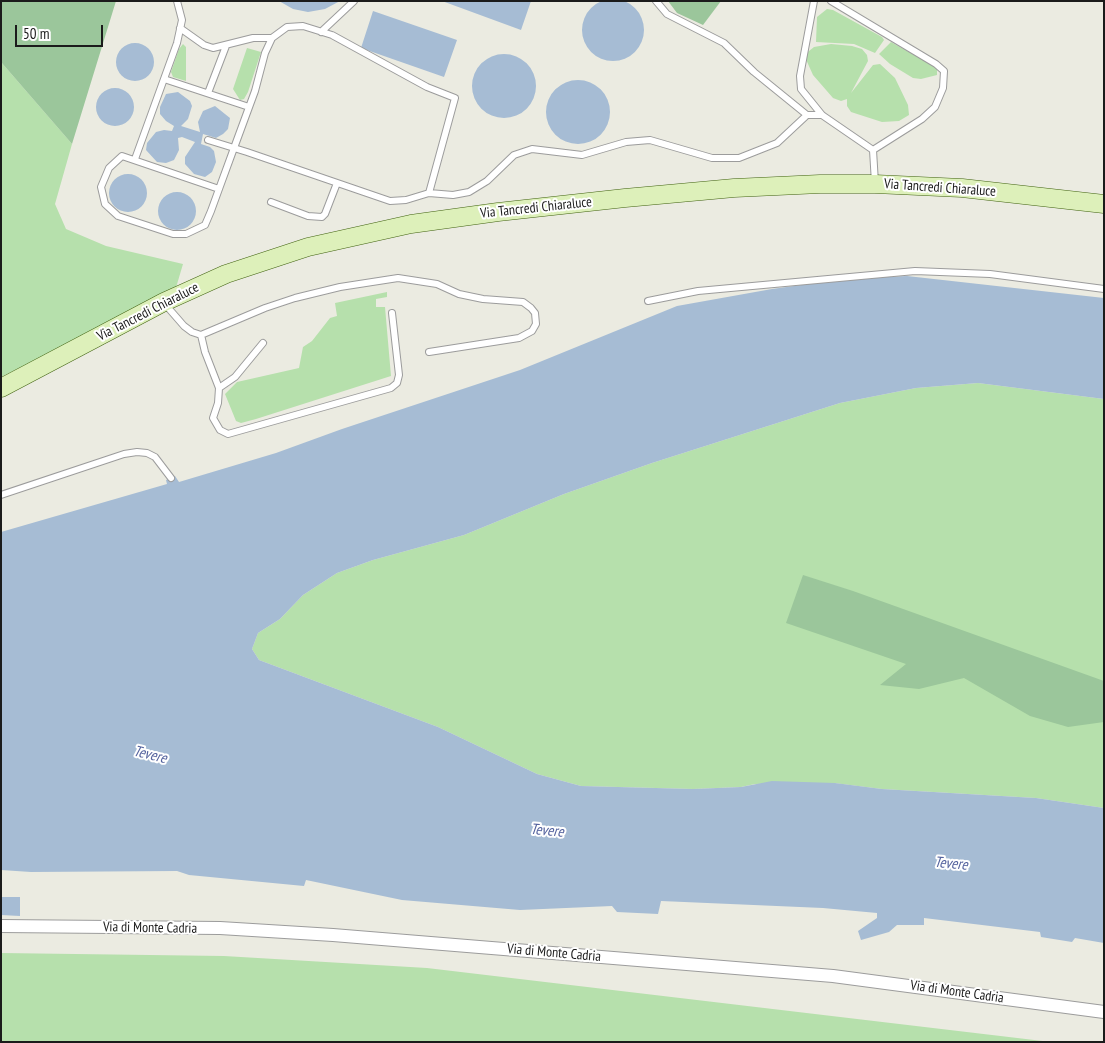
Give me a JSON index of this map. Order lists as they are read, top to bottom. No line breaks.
{"streets":{"street":["Via Tancredi Chiaraluce","Via di Monte Cadria"]},"water":["Tevere"],"scale_bar":"50 m"}
